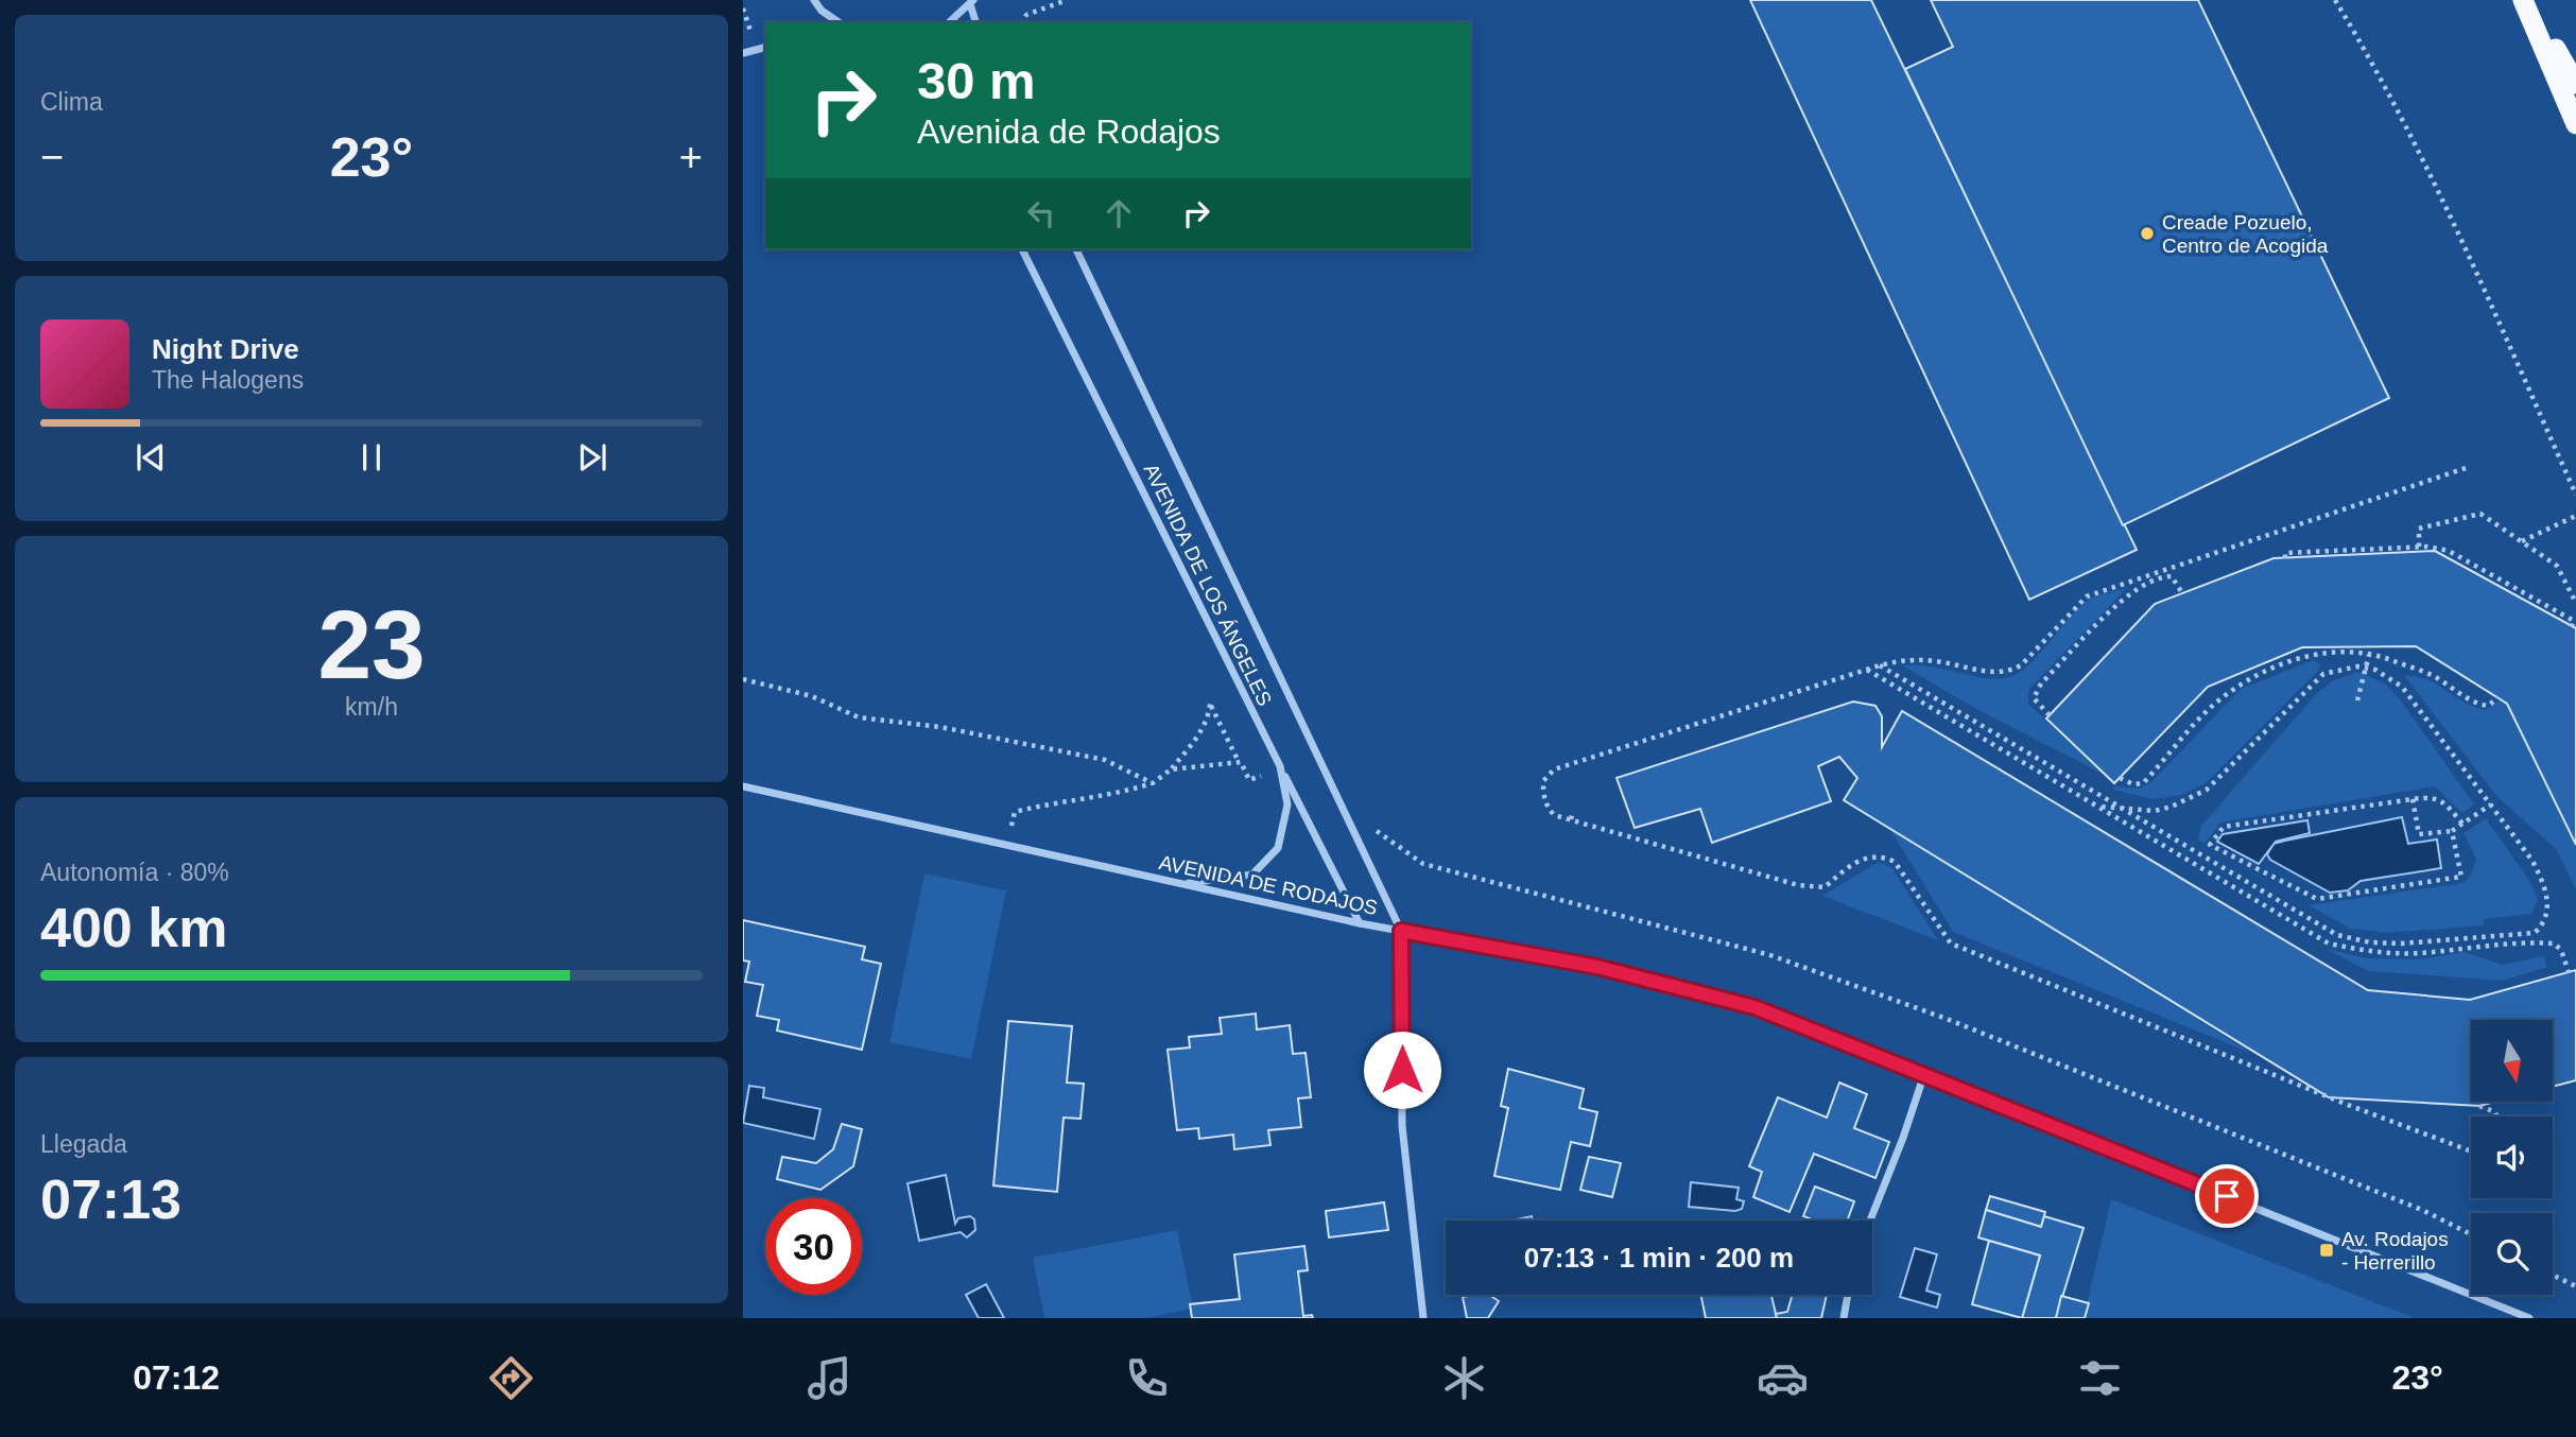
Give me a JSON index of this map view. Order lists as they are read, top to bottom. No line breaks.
{"streets":{"street":["AVENIDA DE LOS ÁNGELES","AVENIDA DE RODAJOS"]},"crossings":[["AVENIDA DE LOS ÁNGELES","AVENIDA DE RODAJOS"]],"places":{"other":["Creade Pozuelo, Centro de Acogida"],"transit":["Av. Rodajos - Herrerillo"]},"north":"bottom","page":{"tile":["Clima",["23","km/h"],["Autonomía · 80%","400 km"],["Llegada","07:13"]],"turn":["30 m","Avenida de Rodajos"],"heat":["−","23°","+"],"song":["Night Drive","The Halogens"],"limit":"30","trip":"07:13 · 1 min · 200 m","tabs":["07:12","23°"]}}
